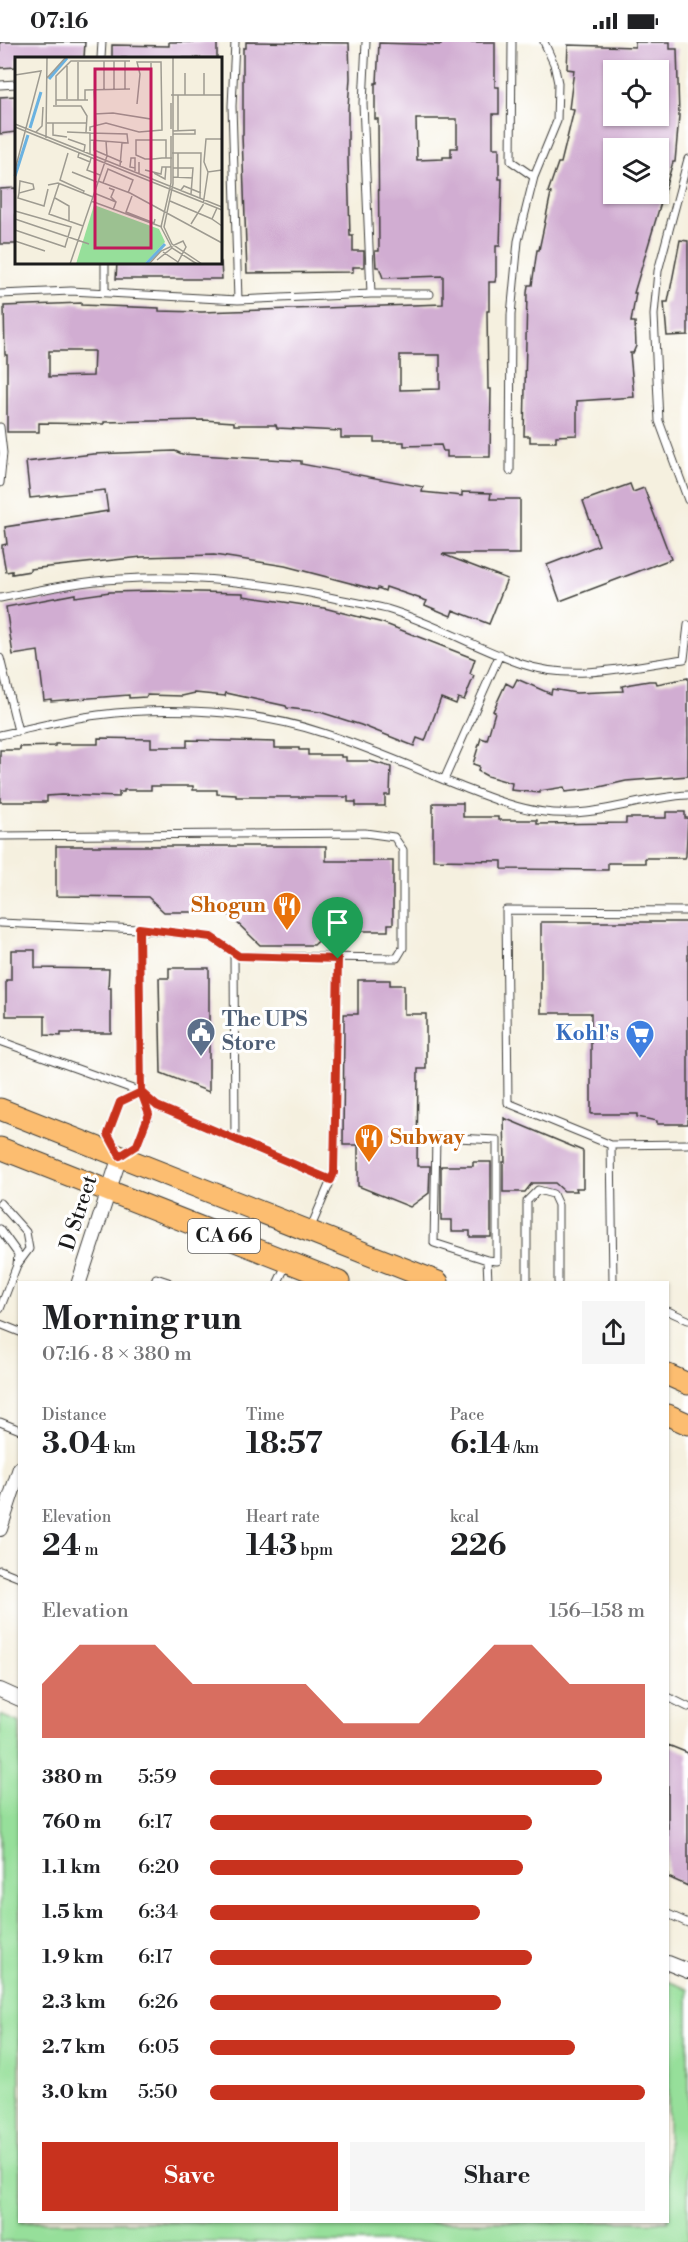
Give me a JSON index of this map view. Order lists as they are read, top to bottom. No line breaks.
{"streets":{"main road":["CA 66"],"street":["D Street"]},"crossings":[["D Street","CA 66"]],"places":{"restaurant":["Shogun","Subway"],"public building":["The UPS Store"],"supermarket":["Kohl's"]},"page":{"status":"07:16","heading":["Morning run","07:16 · 8 × 380 m"],"stats":[["Distance","3.04 km"],["Time","18:57"],["Pace","6:14 /km"],["Elevation","24 m"],["Heart rate","143 bpm"],["kcal","226"]],"chart":["Elevation","156–158 m"],"list":[{"name":"380 m","note":"5:59"},{"name":"760 m","note":"6:17"},{"name":"1.1 km","note":"6:20"},{"name":"1.5 km","note":"6:34"},{"name":"1.9 km","note":"6:17"},{"name":"2.3 km","note":"6:26"},{"name":"2.7 km","note":"6:05"},{"name":"3.0 km","note":"5:50"}],"buttons":["Save","Share"]}}
